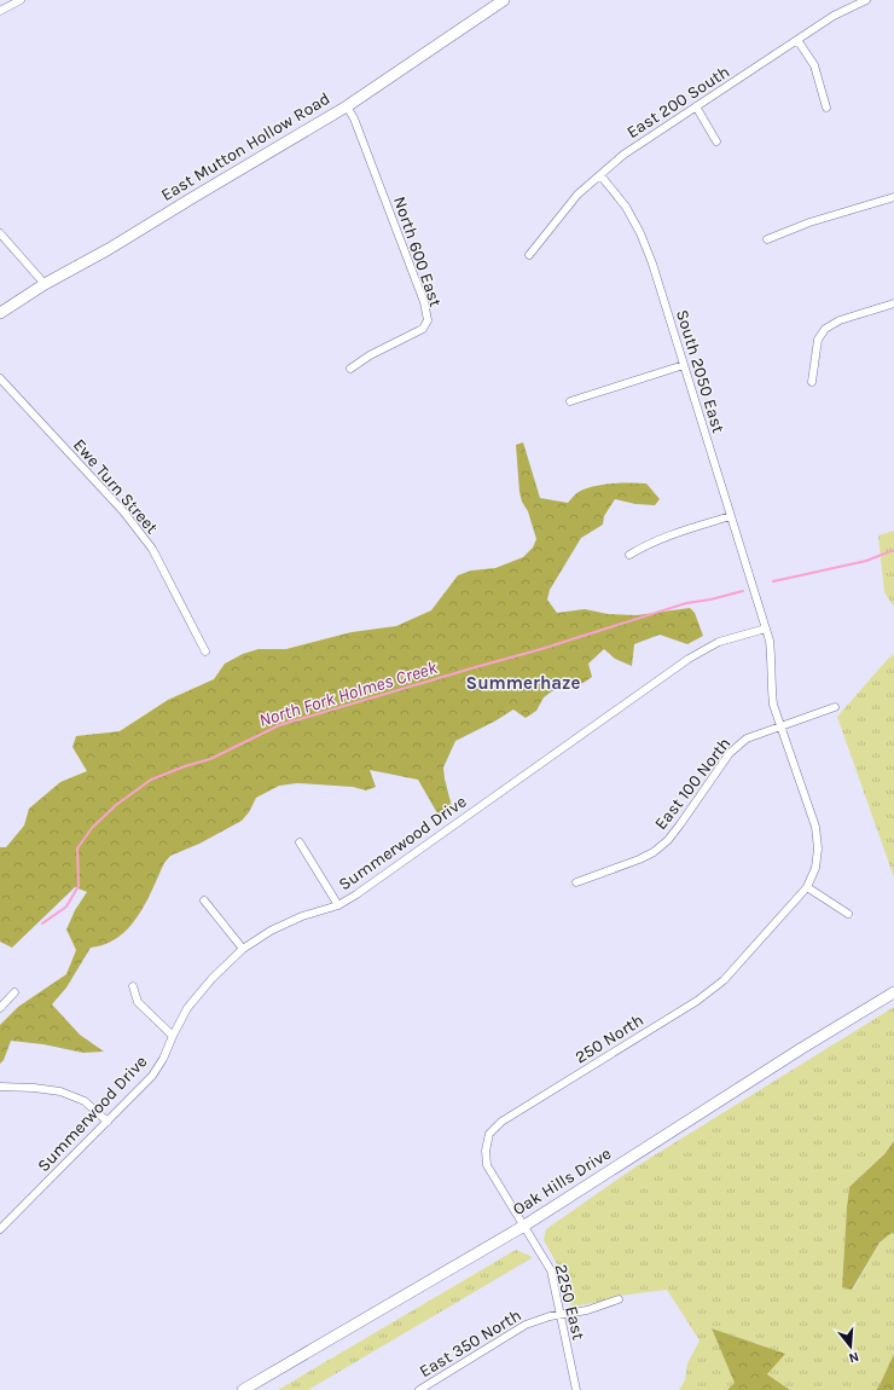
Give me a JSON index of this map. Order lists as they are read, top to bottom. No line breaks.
{"streets":{"main road":["East Mutton Hollow Road","Oak Hills Drive"],"street":["East 200 South","North 600 East","South 2050 East","Ewe Turn Street","East 100 North","Summerwood Drive","250 North","2250 East","East 350 North"]},"crossings":[["East 200 South","South 2050 East"],["East Mutton Hollow Road","North 600 East"],["South 2050 East","East 100 North"],["South 2050 East","Summerwood Drive"],["South 2050 East","250 North"],["250 North","Oak Hills Drive"],["250 North","2250 East"],["Oak Hills Drive","2250 East"],["2250 East","East 350 North"]],"districts":["Summerhaze"],"water":["North Fork Holmes Creek"],"north":"bottom"}
